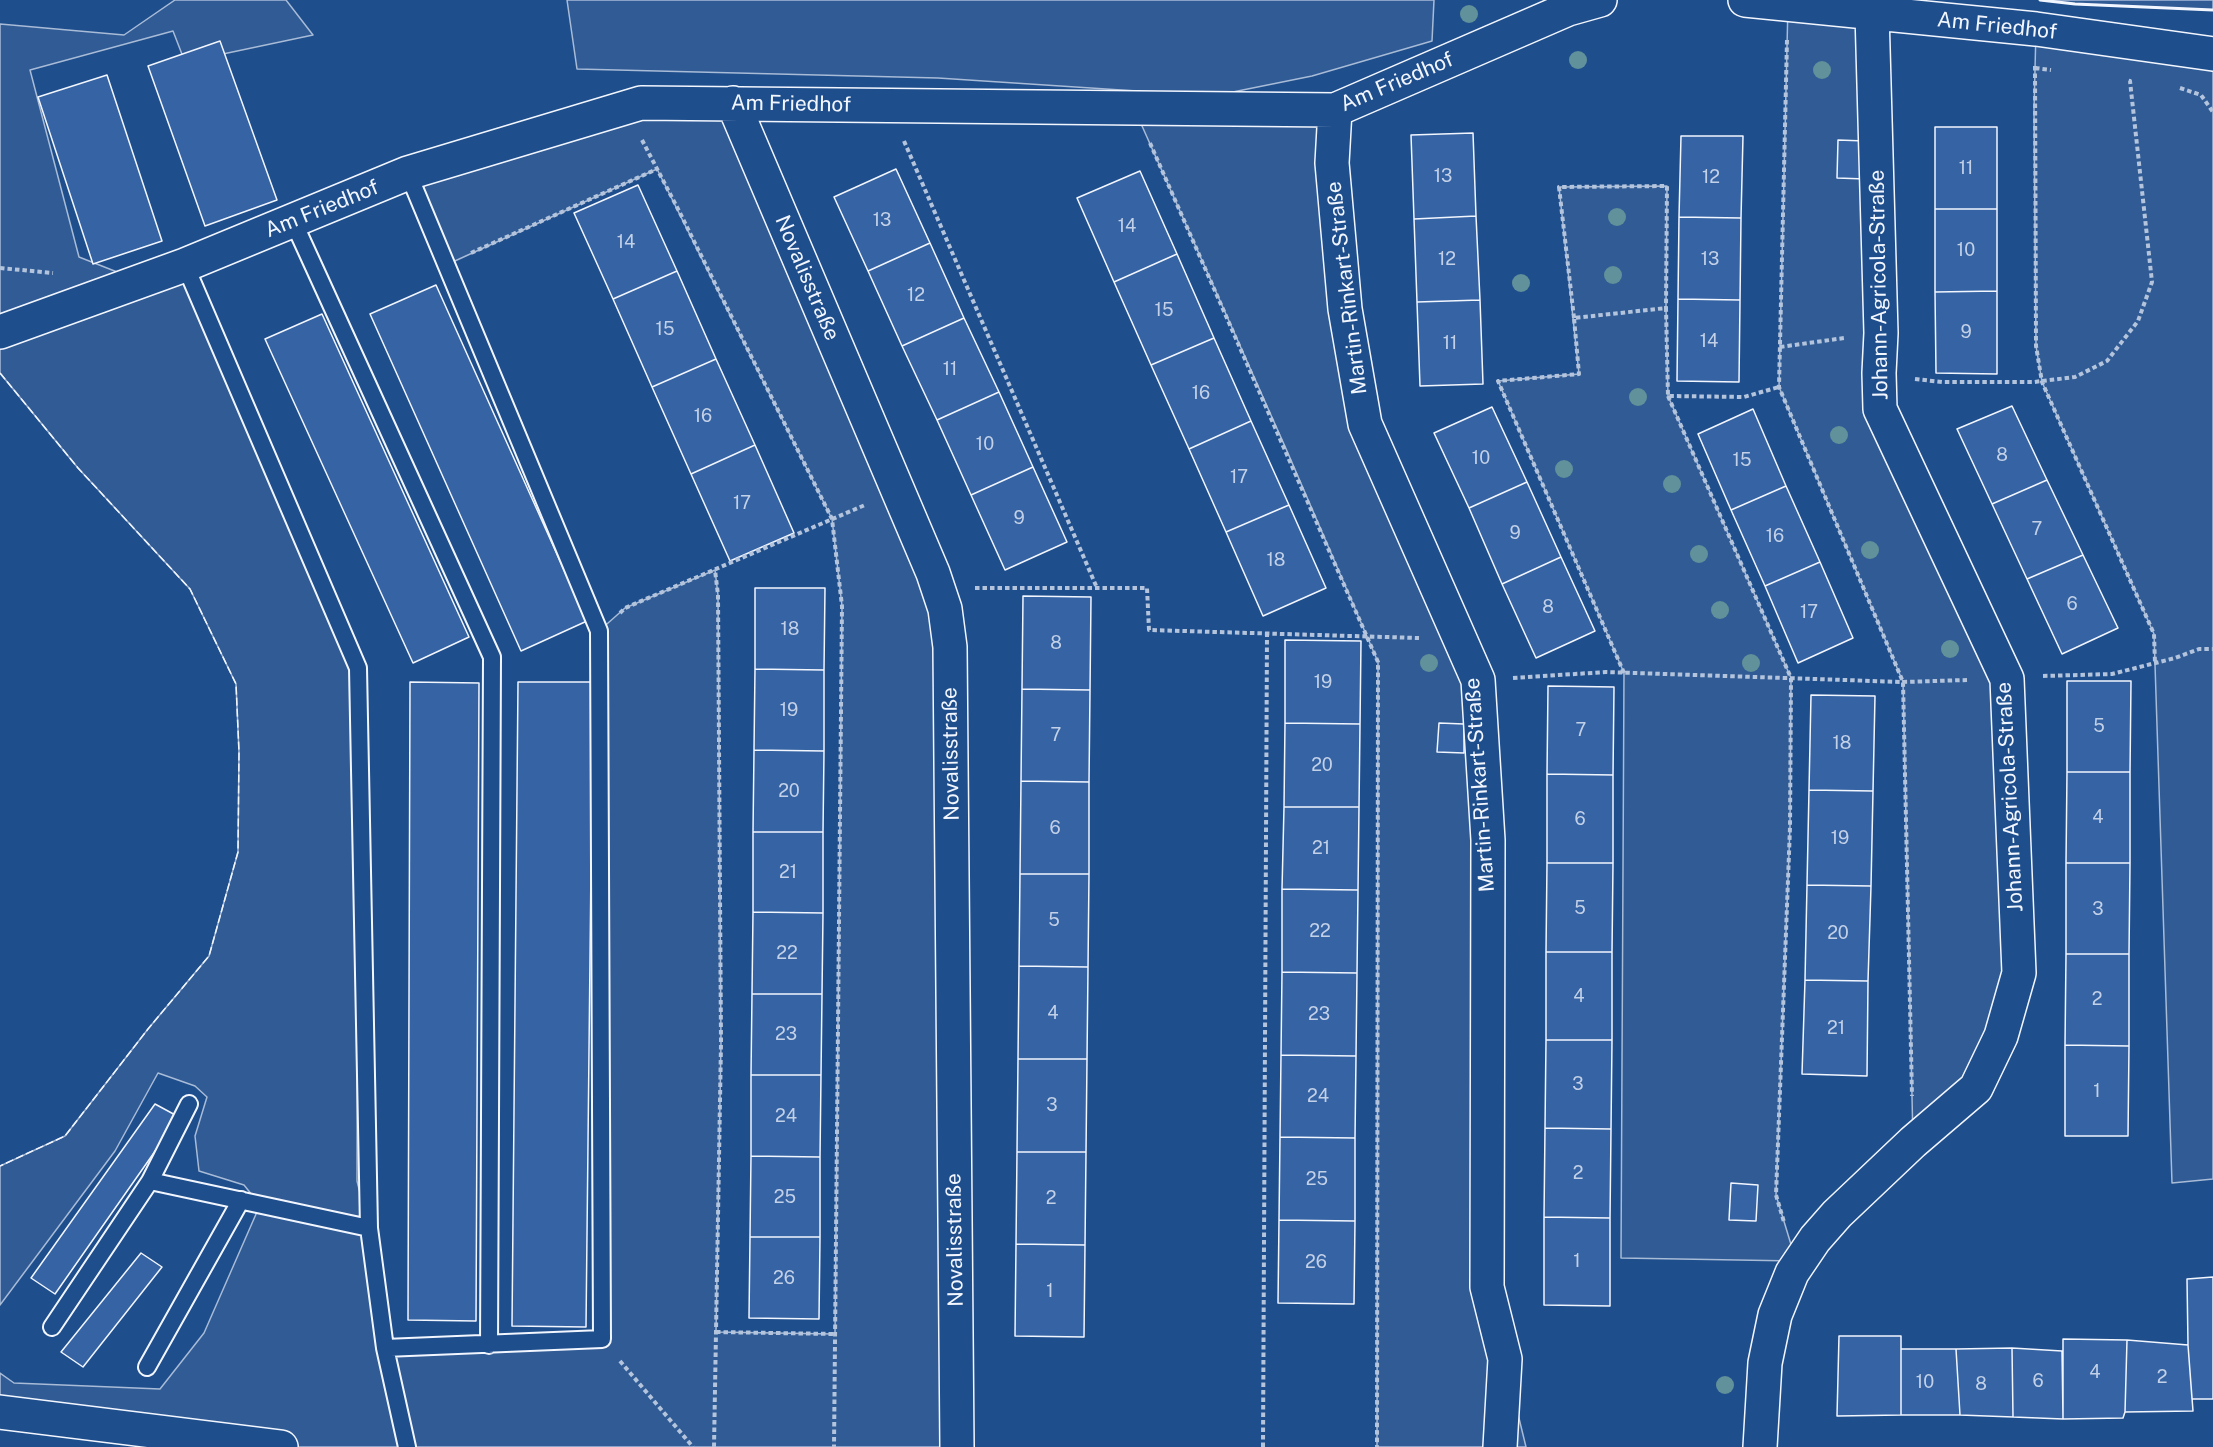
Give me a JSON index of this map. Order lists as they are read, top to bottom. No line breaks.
{"streets":{"street":["Am Friedhof","Novalisstraße","Johann-Agricola-Straße","Martin-Rinkart-Straße"]},"crossings":[["Am Friedhof","Novalisstraße"],["Am Friedhof","Johann-Agricola-Straße"],["Am Friedhof","Martin-Rinkart-Straße"]],"house_numbers":["11","13","12","13","14","14","10","12","13","12","15","15","9","14","11","11","16","16","10","8","10","15","17","17","9","7","9","16","18","6","8","17","18","8","19","19","5","7","7","18","20","20","4","6","6","19","21","21","5","3","5","22","20","22","4","2","4","23","21","23","3","1","24","3","24","2","25","25","2","1","26","26","1","4","2","6","10","8"]}
